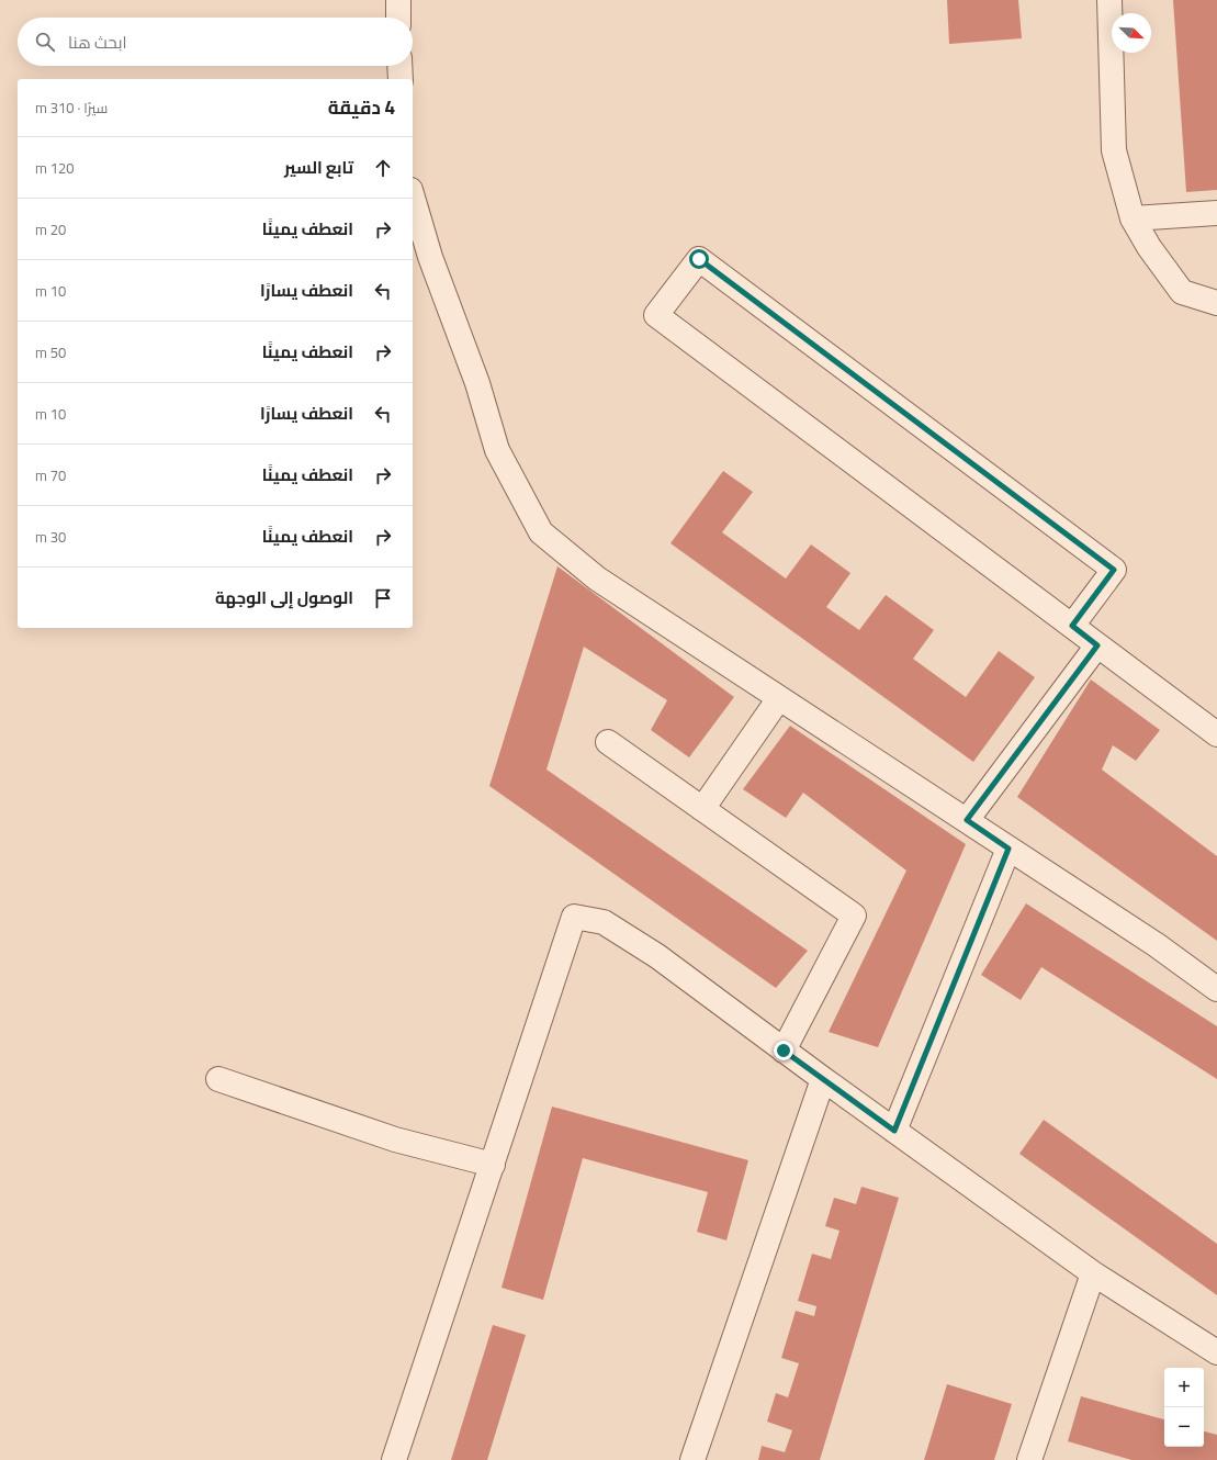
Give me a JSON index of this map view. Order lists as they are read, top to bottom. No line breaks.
{"north":"bottom right","page":{"search":"ابحث هنا","heading":["4 دقيقة","سيرًا · 310 m"],"list":[["تابع السير","120 m"],["انعطف يمينًا","20 m"],["انعطف يسارًا","10 m"],["انعطف يمينًا","50 m"],["انعطف يسارًا","10 m"],["انعطف يمينًا","70 m"],["انعطف يمينًا","30 m"],"الوصول إلى الوجهة"],"map_buttons":["+","−"]}}
